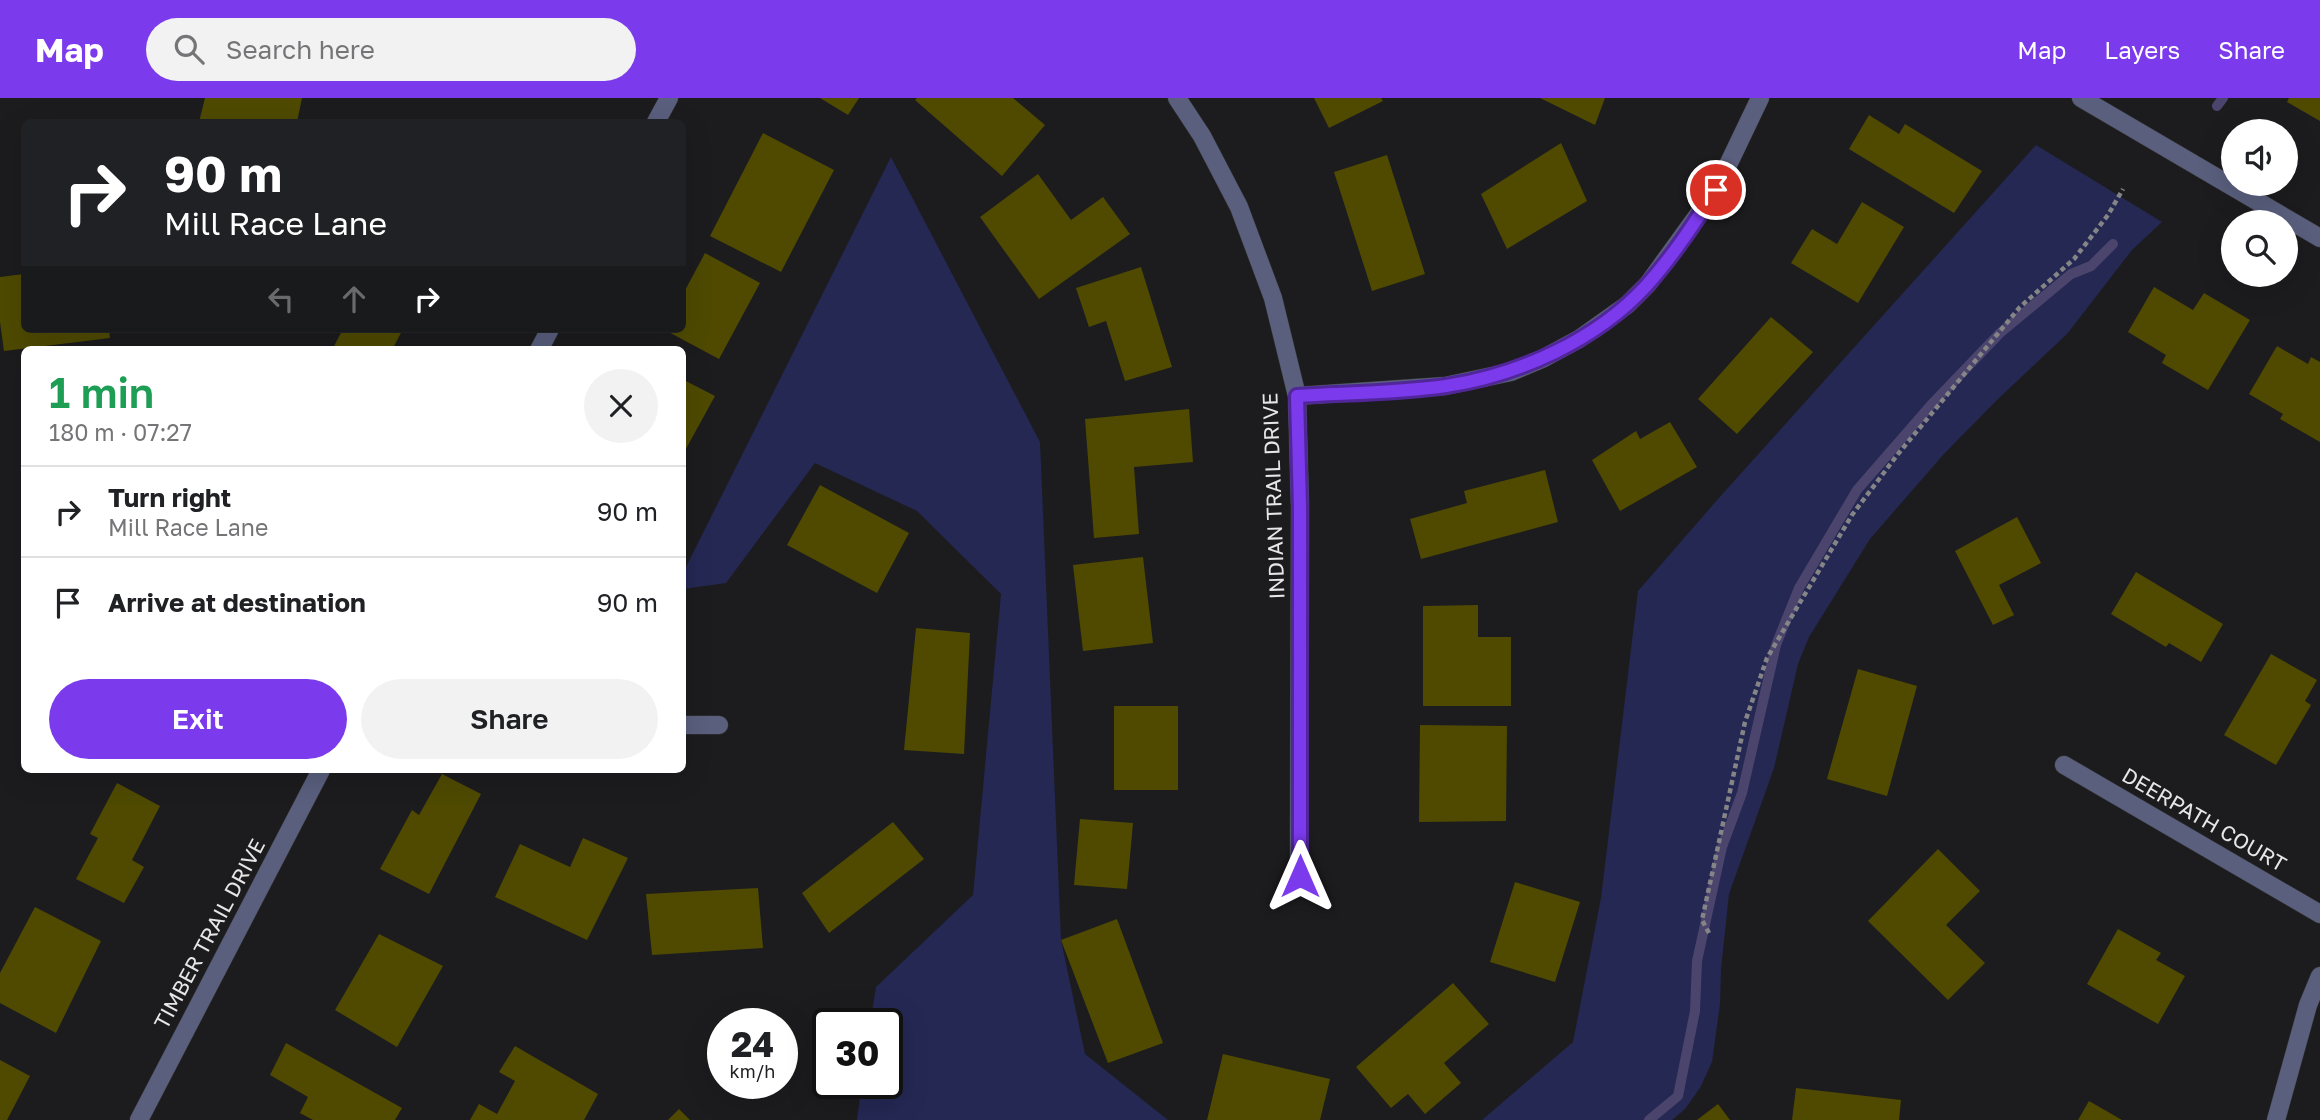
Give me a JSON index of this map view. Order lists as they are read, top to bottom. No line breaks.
{"streets":{"street":["INDIAN TRAIL DRIVE","DEERPATH COURT","TIMBER TRAIL DRIVE"]},"page":{"header":"Map","search":"Search here","nav":["Map","Layers","Share"],"turn":["90 m","Mill Race Lane"],"heading":["1 min","180 m · 07:27"],"list":[{"name":"Turn right","note":"Mill Race Lane","value":"90 m"},{"name":"Arrive at destination","value":"90 m"}],"buttons":["Exit","Share"],"speed":"24 km/h","limit":"30"}}
